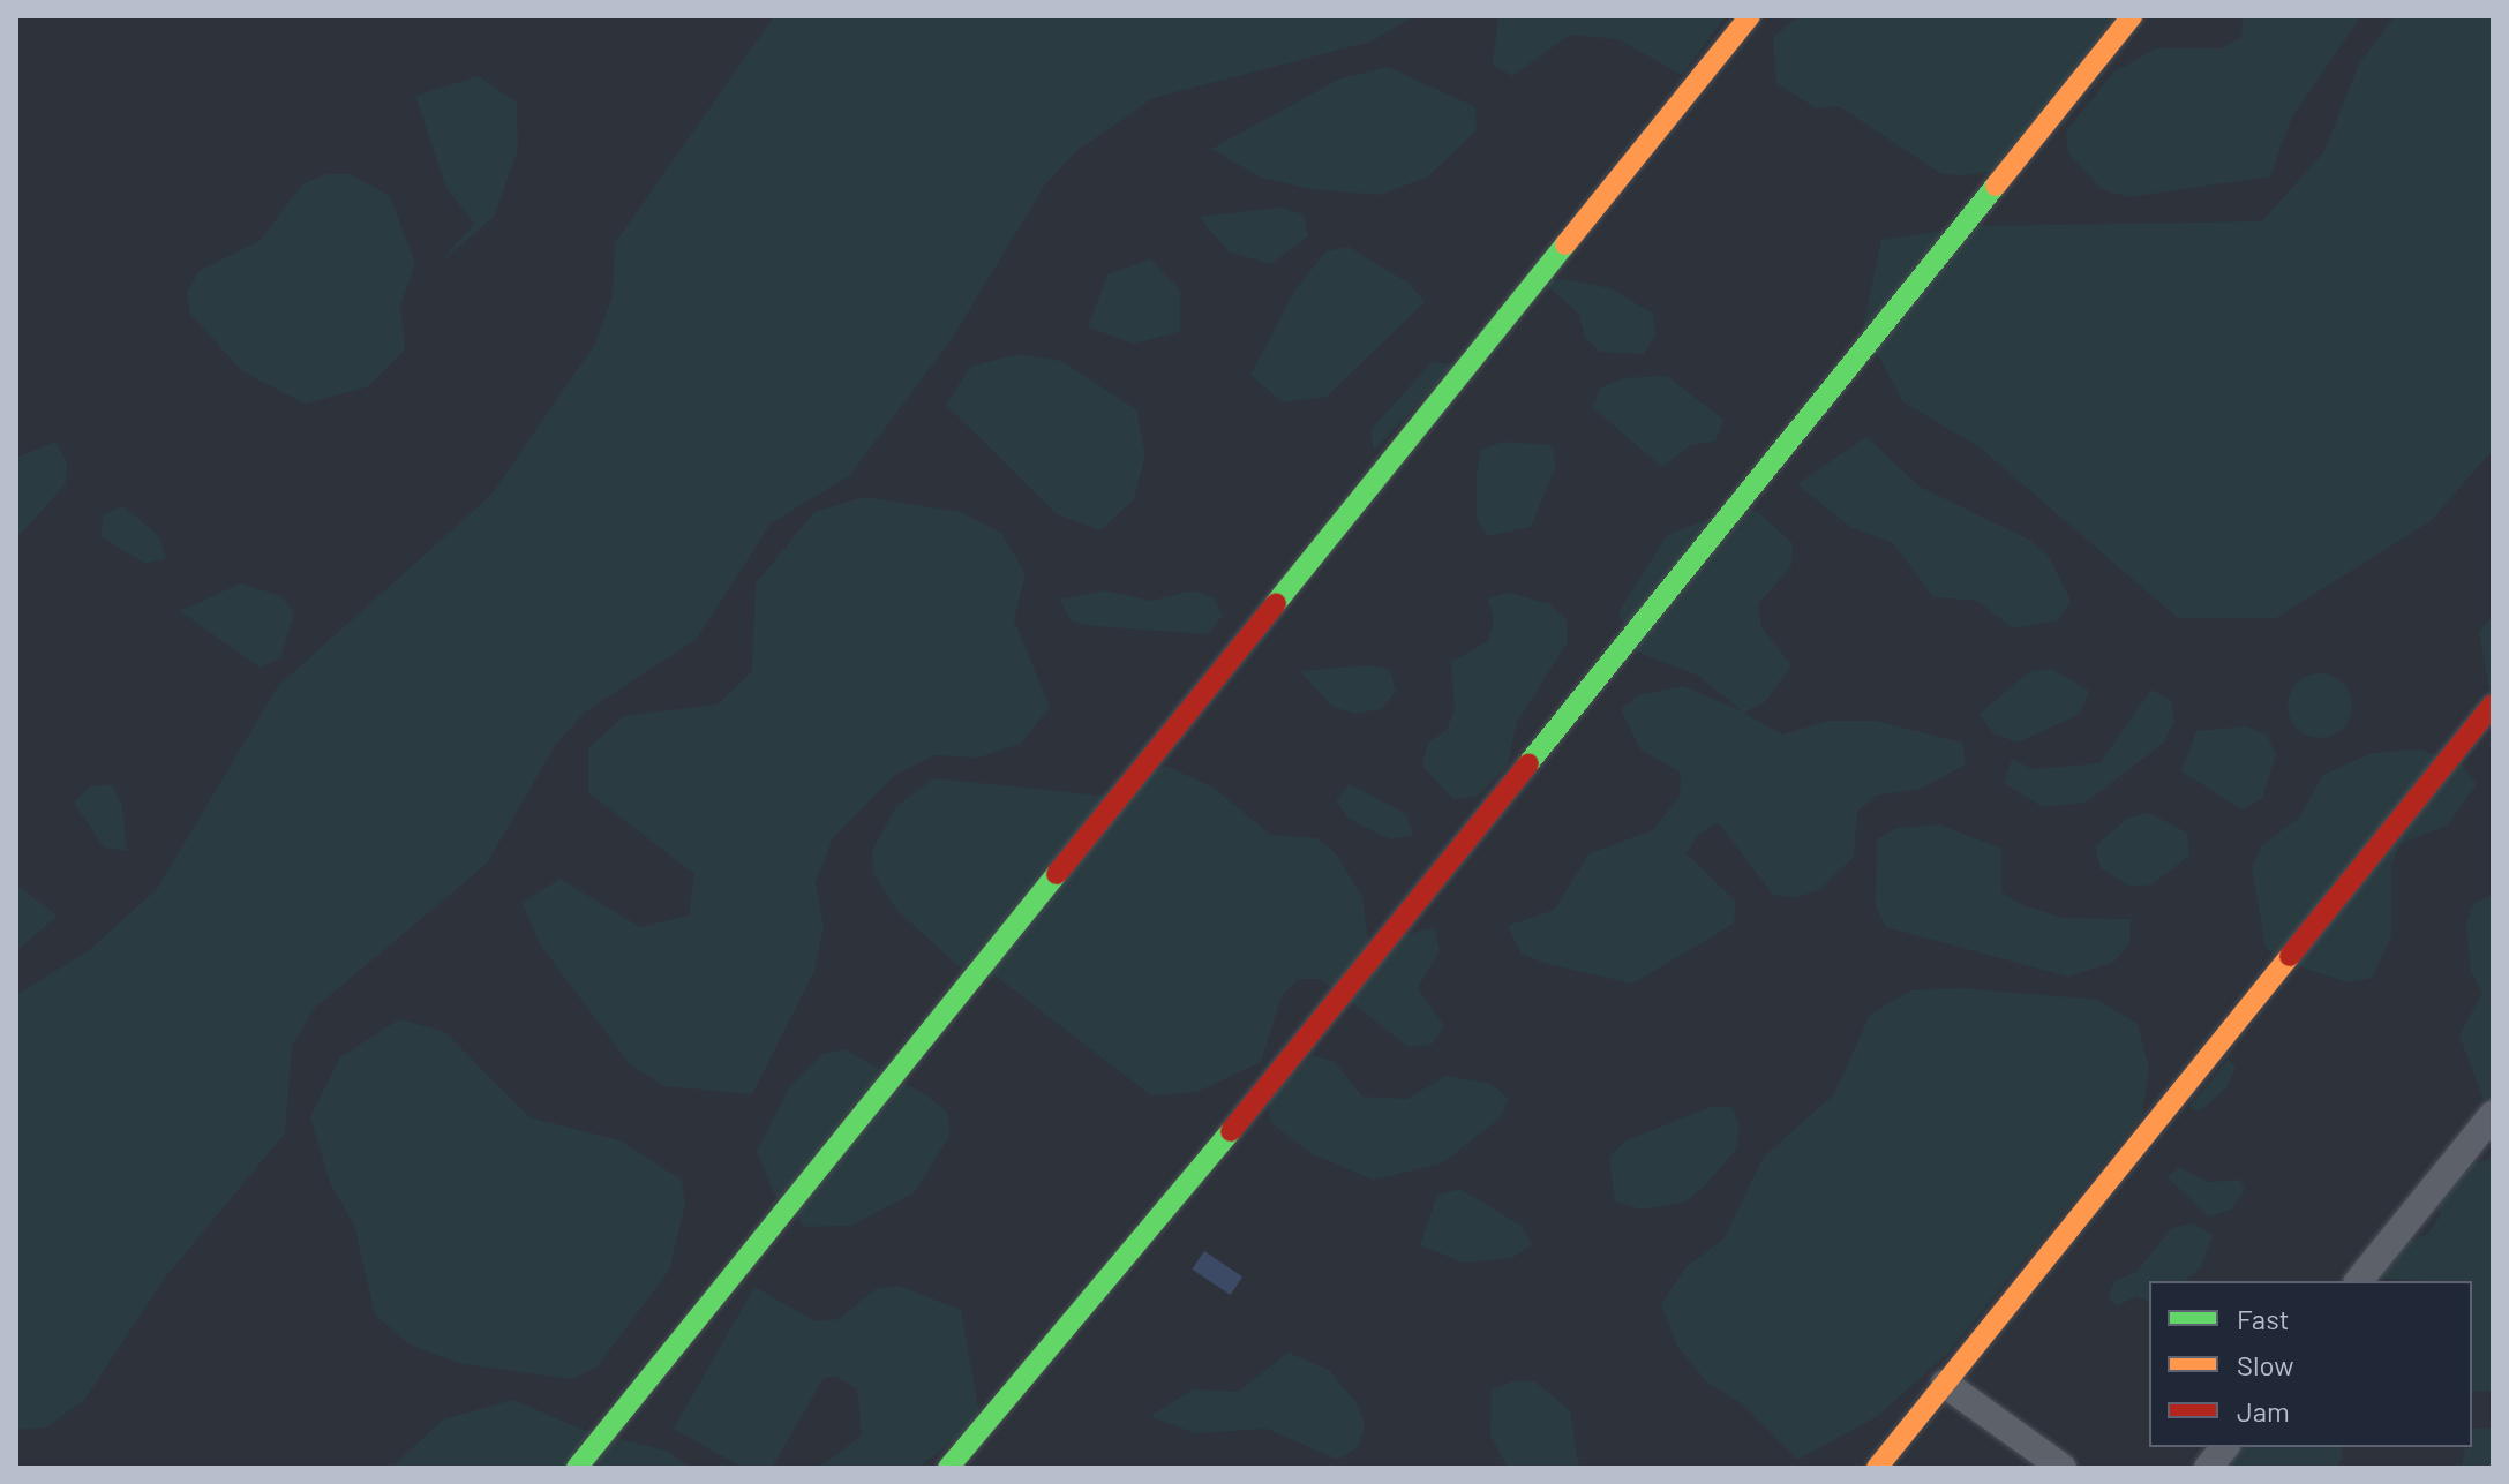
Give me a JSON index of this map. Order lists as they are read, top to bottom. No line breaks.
{"legend":["Fast","Slow","Jam"]}
